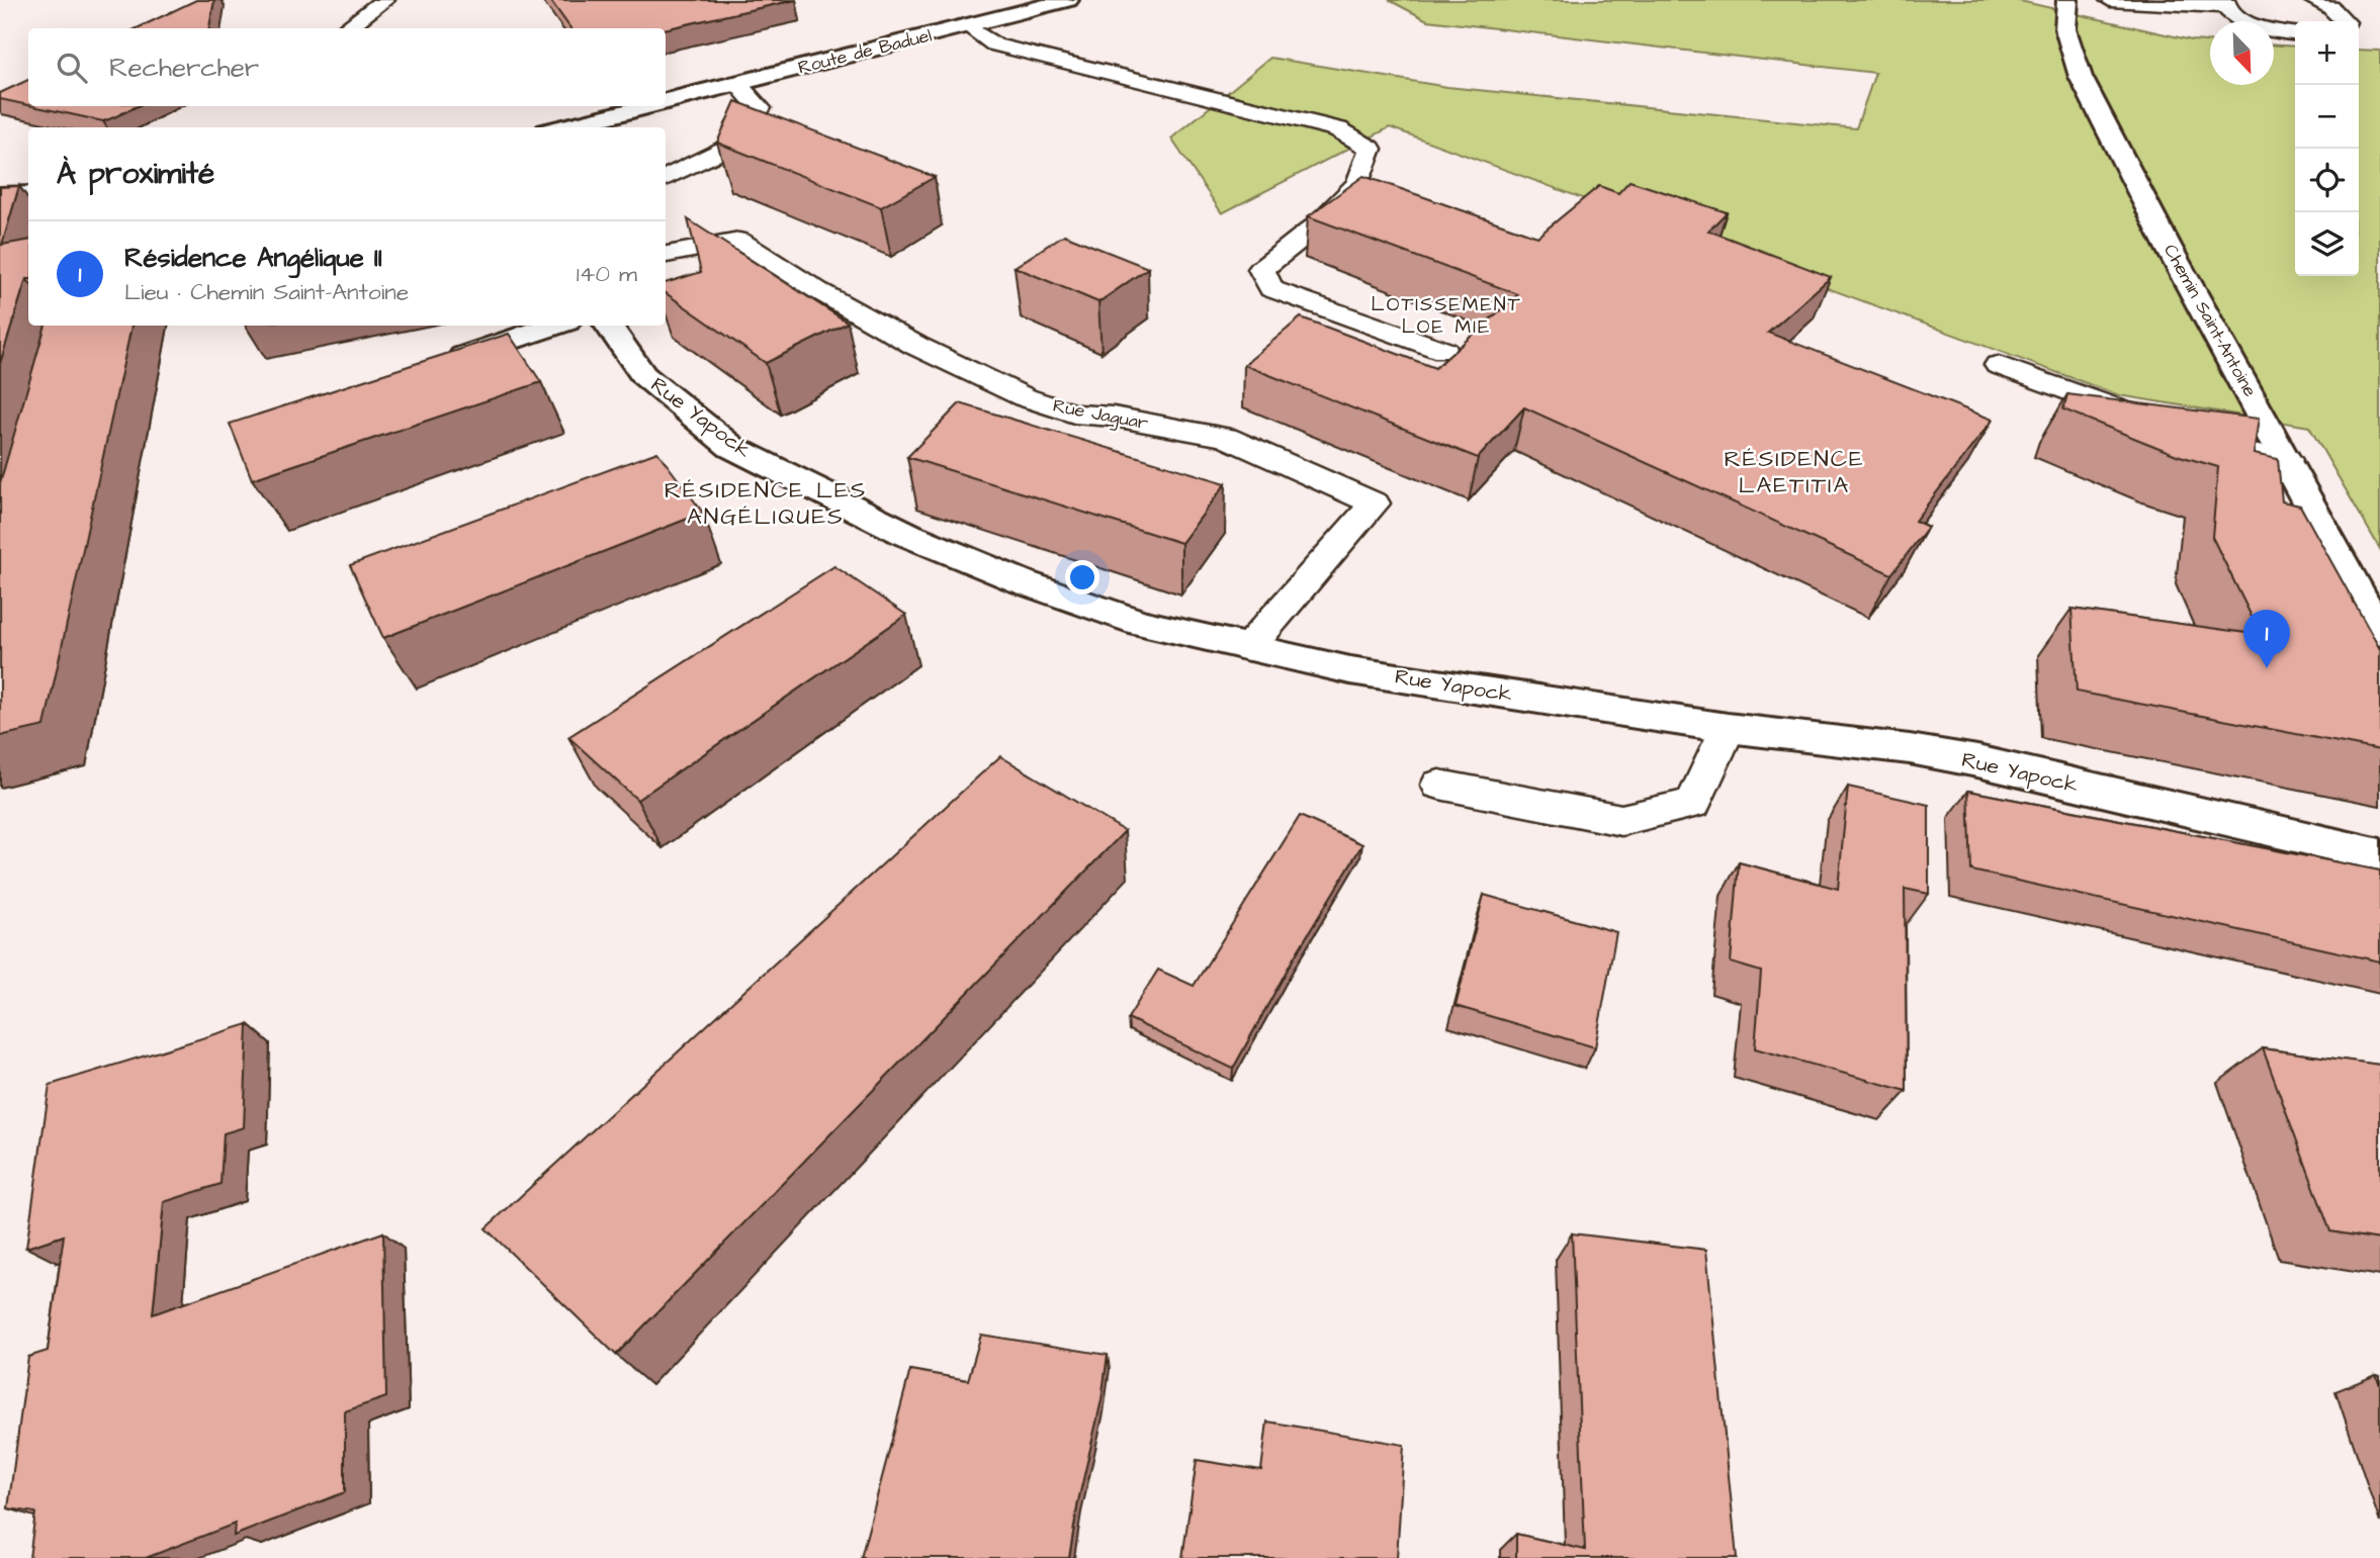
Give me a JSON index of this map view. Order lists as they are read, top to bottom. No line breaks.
{"streets":{"street":["Route de Baduel","Chemin Saint-Antoine","Rue Yapock"],"lane":["Rue Jaguar"]},"crossings":[["Rue Jaguar","Rue Yapock"]],"districts":["LOTISSEMENT LOE MIE","RÉSIDENCE LAETITIA","RÉSIDENCE LES ANGÉLIQUES"],"north":"bottom right","page":{"map_buttons":["+","−"],"search":"Rechercher","heading":"À proximité","list":[{"mark":"1","name":"Résidence Angélique II","note":"Lieu · Chemin Saint-Antoine","value":"140 m"}],"pins":"1"}}
